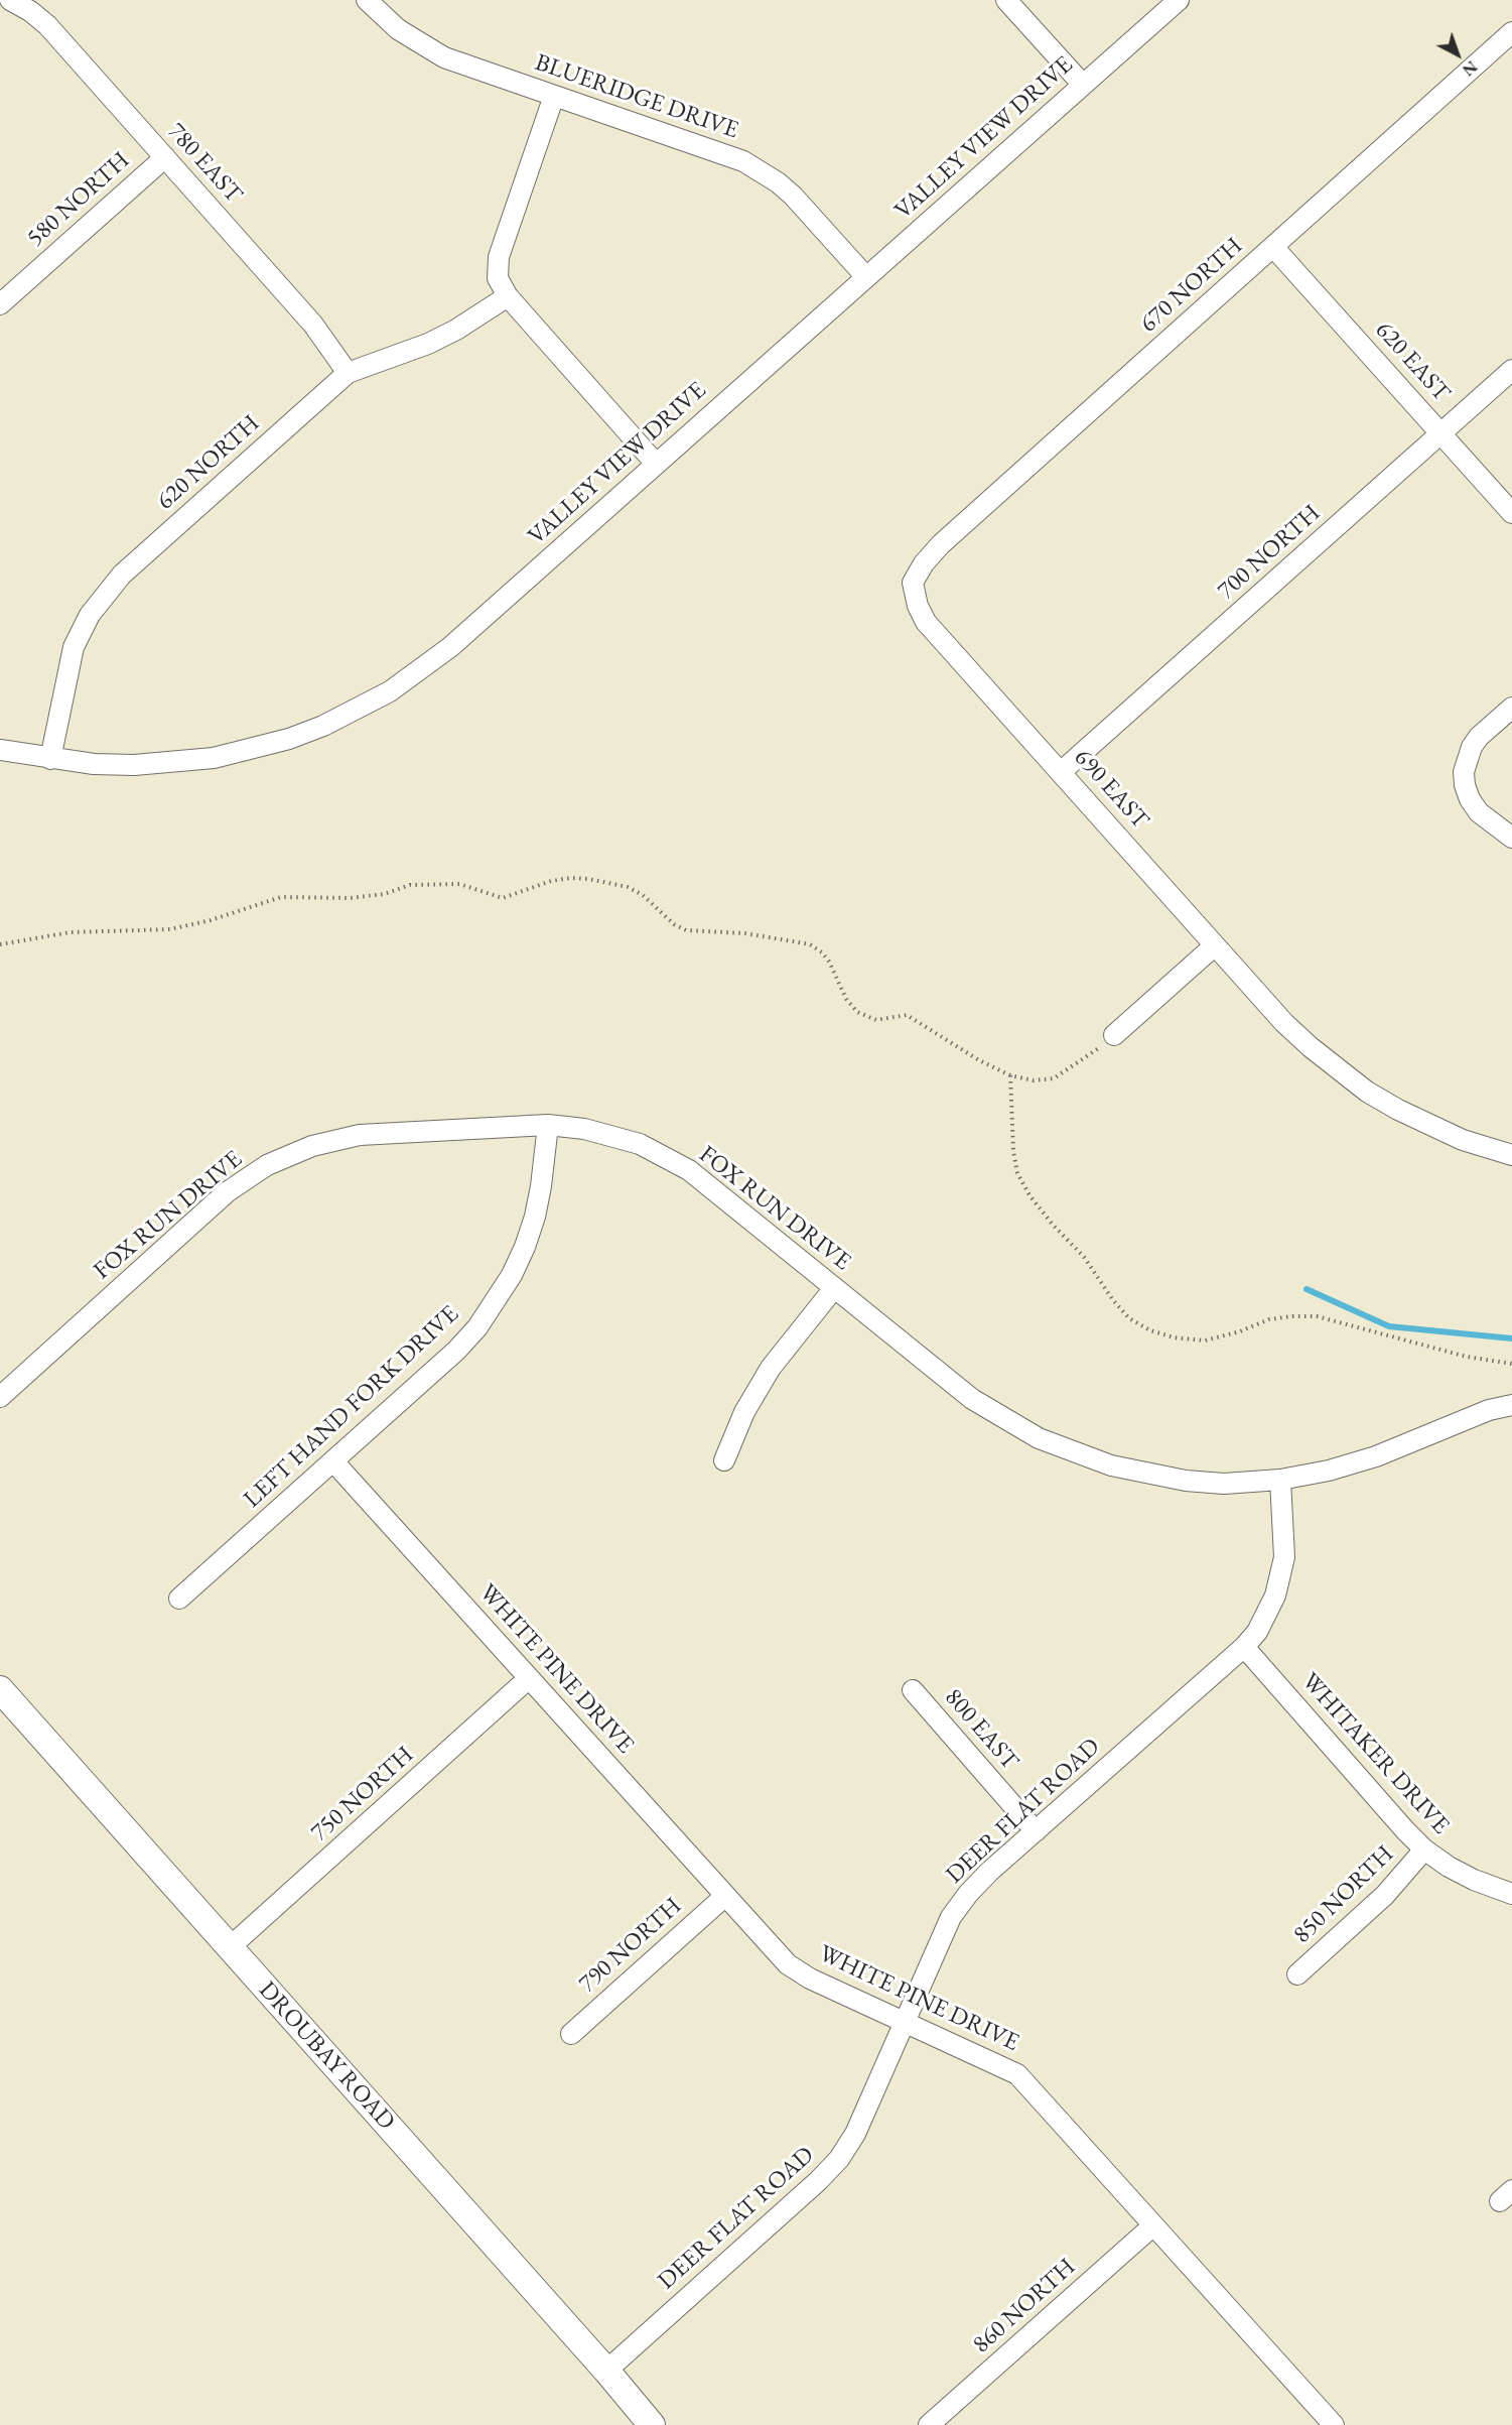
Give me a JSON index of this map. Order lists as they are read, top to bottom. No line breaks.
{"streets":{"street":["BLUERIDGE DRIVE","VALLEY VIEW DRIVE","780 EAST","580 NORTH","670 NORTH","620 EAST","620 NORTH","700 NORTH","690 EAST","FOX RUN DRIVE","LEFT HAND FORK DRIVE","WHITE PINE DRIVE","800 EAST","WHITAKER DRIVE","750 NORTH","DEER FLAT ROAD","850 NORTH","790 NORTH","DROUBAY ROAD","860 NORTH"]},"crossings":[["BLUERIDGE DRIVE","VALLEY VIEW DRIVE"],["VALLEY VIEW DRIVE","620 NORTH"],["780 EAST","580 NORTH"],["780 EAST","620 NORTH"],["670 NORTH","620 EAST"],["670 NORTH","690 EAST"],["620 EAST","700 NORTH"],["700 NORTH","690 EAST"],["FOX RUN DRIVE","LEFT HAND FORK DRIVE"],["FOX RUN DRIVE","DEER FLAT ROAD"],["LEFT HAND FORK DRIVE","WHITE PINE DRIVE"],["WHITE PINE DRIVE","750 NORTH"],["WHITE PINE DRIVE","DEER FLAT ROAD"],["WHITE PINE DRIVE","790 NORTH"],["WHITE PINE DRIVE","860 NORTH"],["800 EAST","DEER FLAT ROAD"],["WHITAKER DRIVE","DEER FLAT ROAD"],["WHITAKER DRIVE","850 NORTH"],["750 NORTH","DROUBAY ROAD"],["DEER FLAT ROAD","DROUBAY ROAD"]],"north":"bottom right"}
